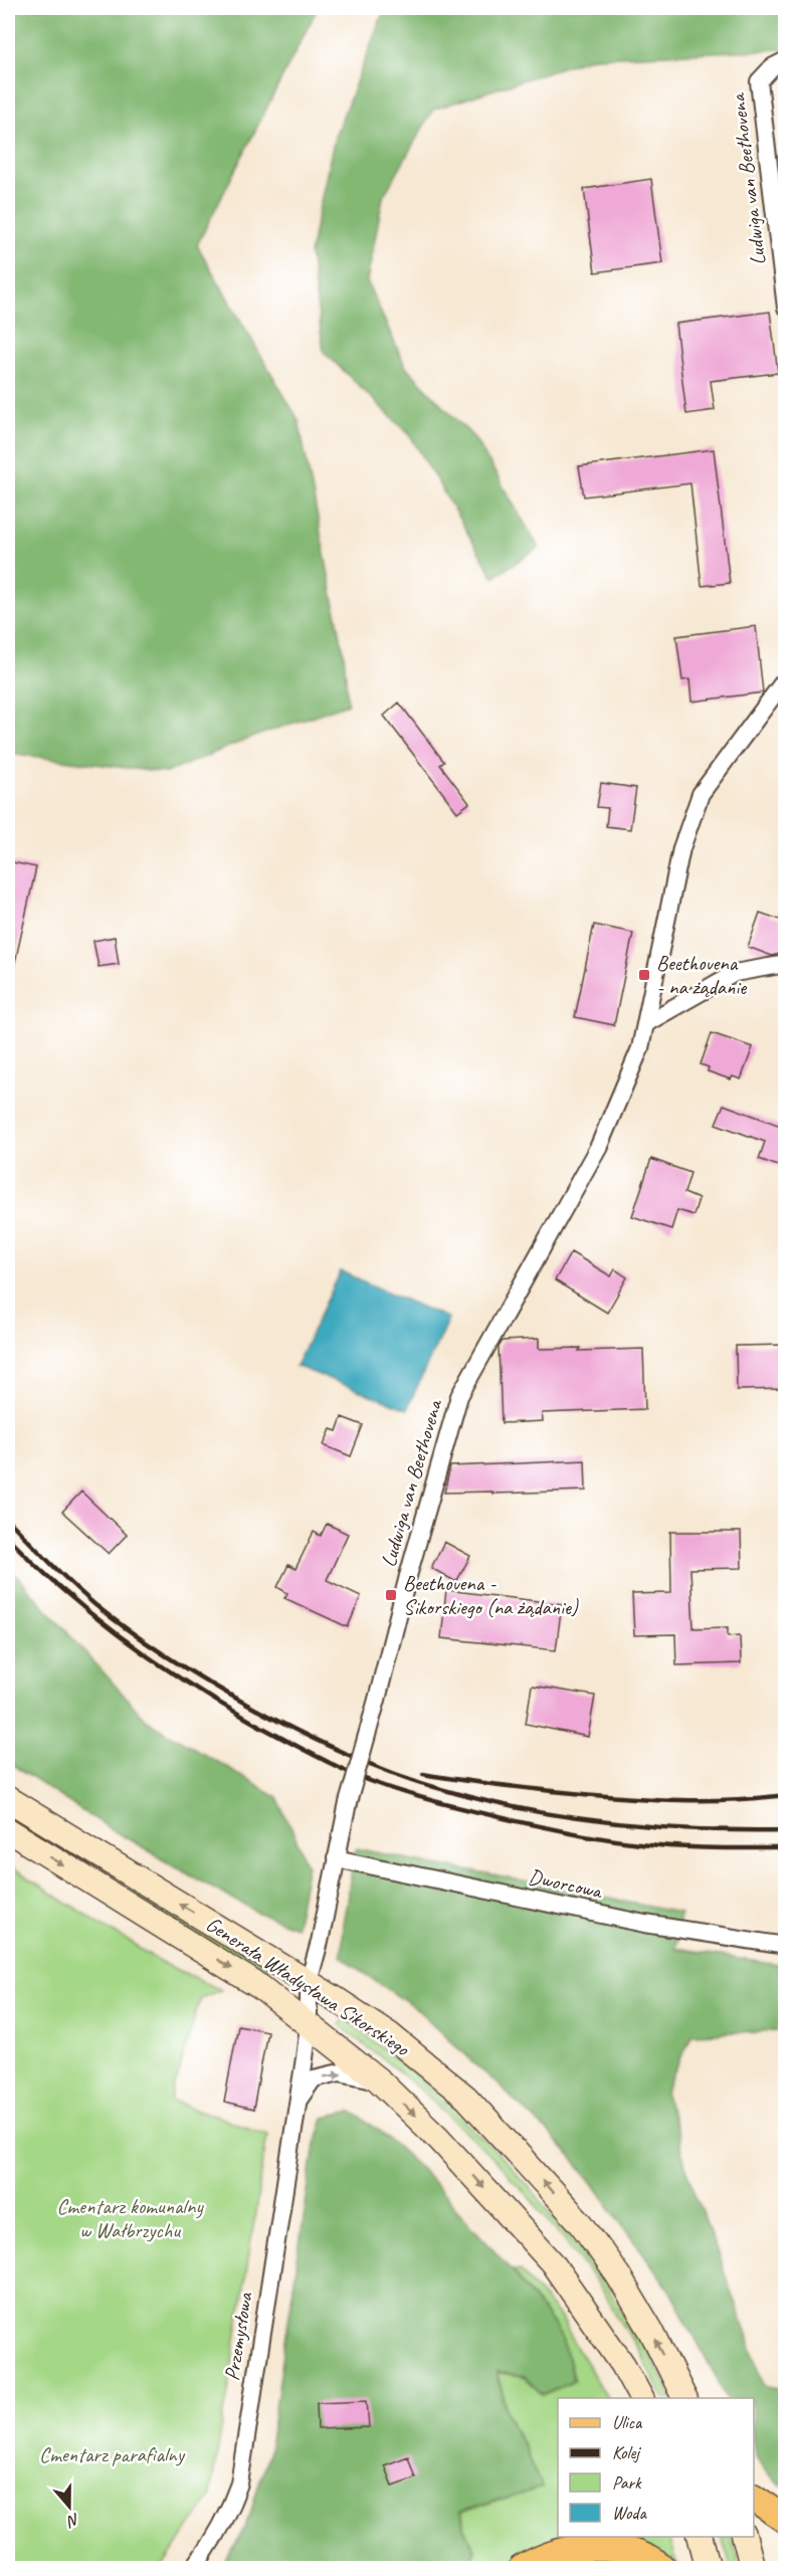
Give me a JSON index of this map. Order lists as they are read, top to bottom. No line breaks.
{"streets":{"main road":["Generała Władysława Sikorskiego"],"street":["Ludwiga van Beethovena","Dworcowa","Przemysłowa"]},"crossings":[["Ludwiga van Beethovena","Dworcowa"],["Ludwiga van Beethovena","Generała Władysława Sikorskiego"],["Ludwiga van Beethovena","Przemysłowa"],["Generała Władysława Sikorskiego","Przemysłowa"]],"parks":["Cmentarz komunalny w Wałbrzychu","Cmentarz parafialny"],"places":{"transit":["Beethovena - na żądanie","Beethovena - Sikorskiego (na żądanie)"]},"legend":["Ulica","Kolej","Park","Woda"],"north":"bottom"}
